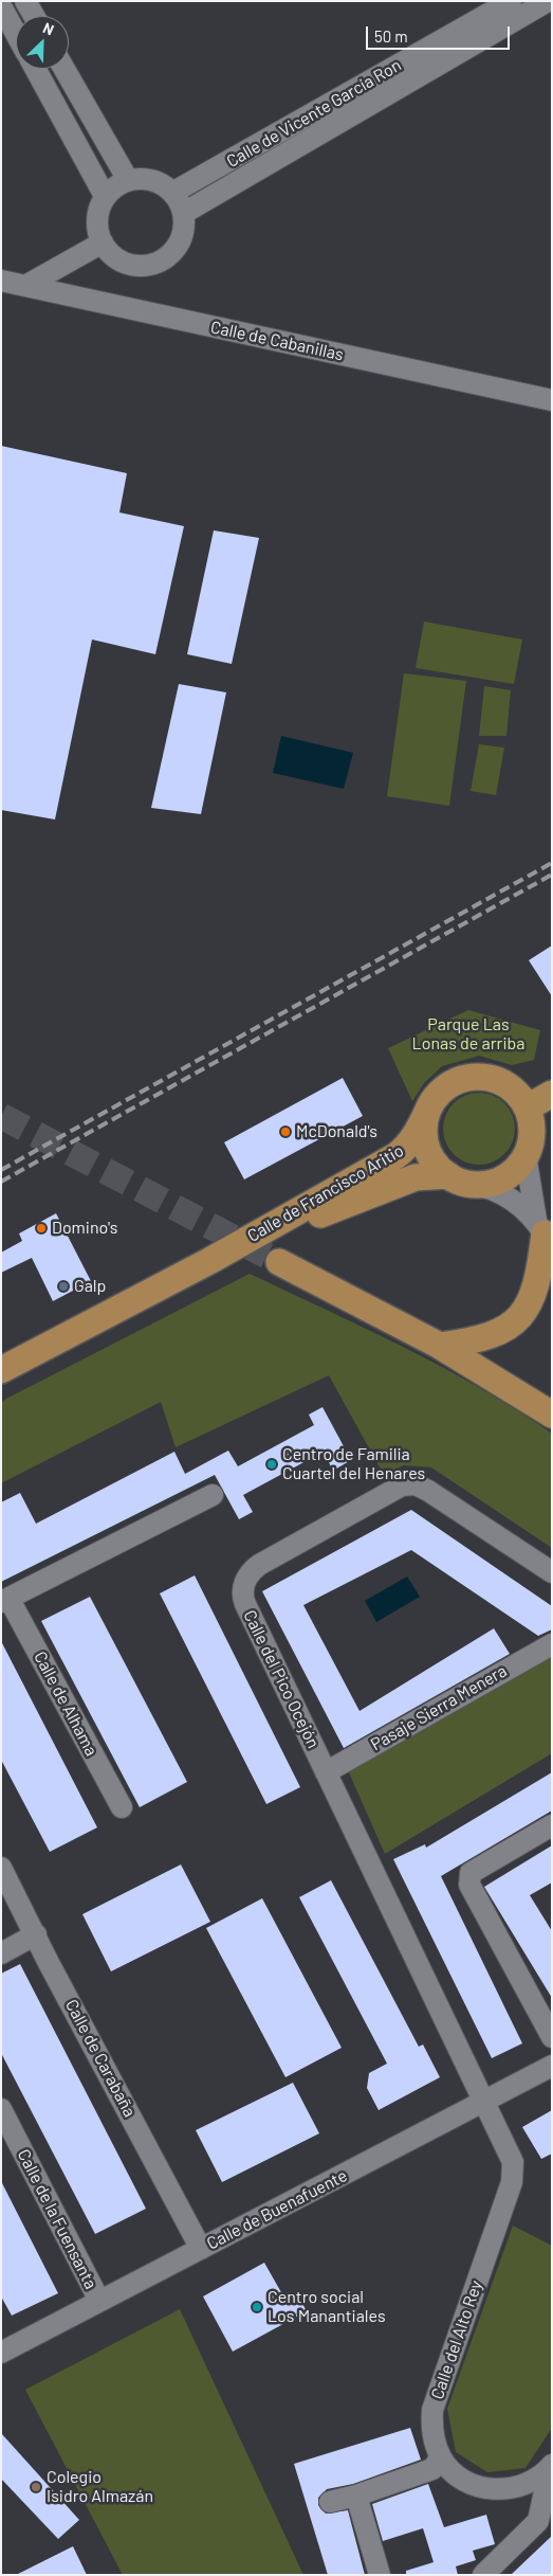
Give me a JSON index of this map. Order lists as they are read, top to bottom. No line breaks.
{"streets":{"main road":["Calle de Francisco Aritio"],"street":["Calle de Vicente García Ron","Calle de Cabanillas","Calle del Pico Ocejón","Calle de Alhama","Pasaje Sierra Menera","Calle de Carabaña","Calle de Buenafuente","Calle de la Fuensanta","Calle del Alto Rey"]},"crossings":[["Calle del Pico Ocejón","Pasaje Sierra Menera"],["Calle del Pico Ocejón","Calle de Buenafuente"],["Calle del Pico Ocejón","Calle del Alto Rey"],["Calle de Carabaña","Calle de Buenafuente"],["Calle de Buenafuente","Calle de la Fuensanta"],["Calle de Buenafuente","Calle del Alto Rey"]],"parks":["Parque Las Lonas de arriba"],"places":["McDonald's","Domino's","Galp","Centro de Familia Cuartel del Henares","Centro social Los Manantiales","Colegio Isidro Almazán"],"scale_bar":"50 m","north":"top right"}
